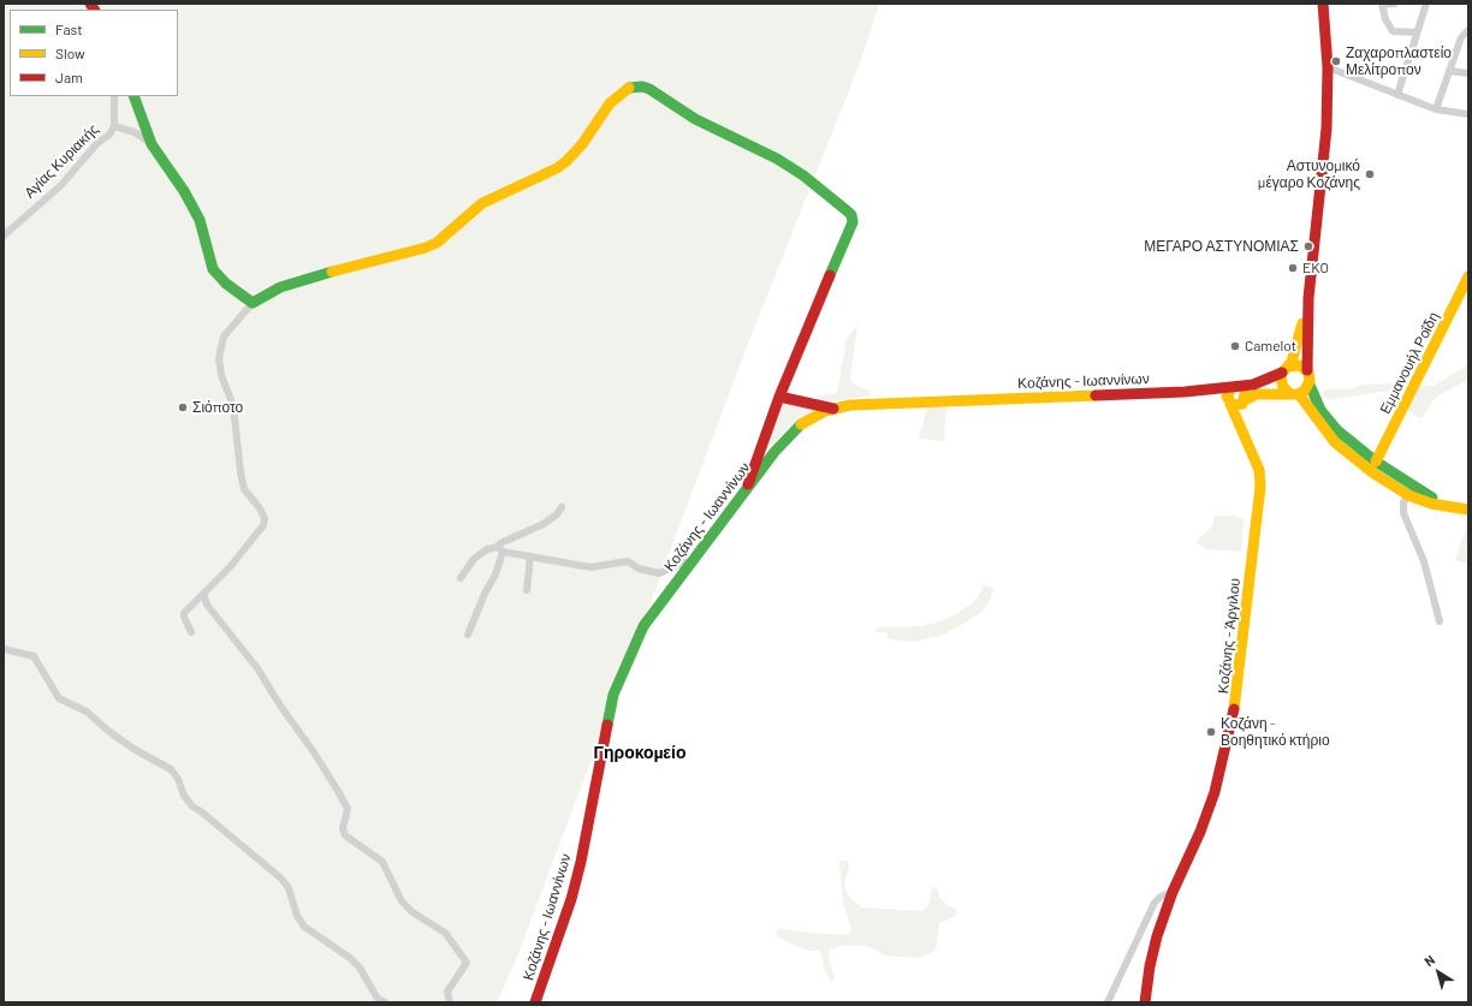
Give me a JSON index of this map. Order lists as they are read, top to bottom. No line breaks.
{"streets":{"main road":["Εμμανουήλ Ροΐδη","Κοζάνης - Ιωαννίνων","Κοζάνης - Άργιλου"],"street":["Αγίας Κυριακής"]},"crossings":[["Κοζάνης - Ιωαννίνων","Κοζάνης - Άργιλου"]],"districts":["Γηροκομείο"],"places":["Ζαχαροπλαστείο Μελίτροπον","Αστυνομικό μέγαρο Κοζάνης","ΜΕΓΑΡΟ ΑΣΤΥΝΟΜΙΑΣ","EKO","Camelot","Σιόποτο","Κοζάνη - Βοηθητικό κτήριο"],"legend":["Fast","Slow","Jam"],"north":"top left"}
